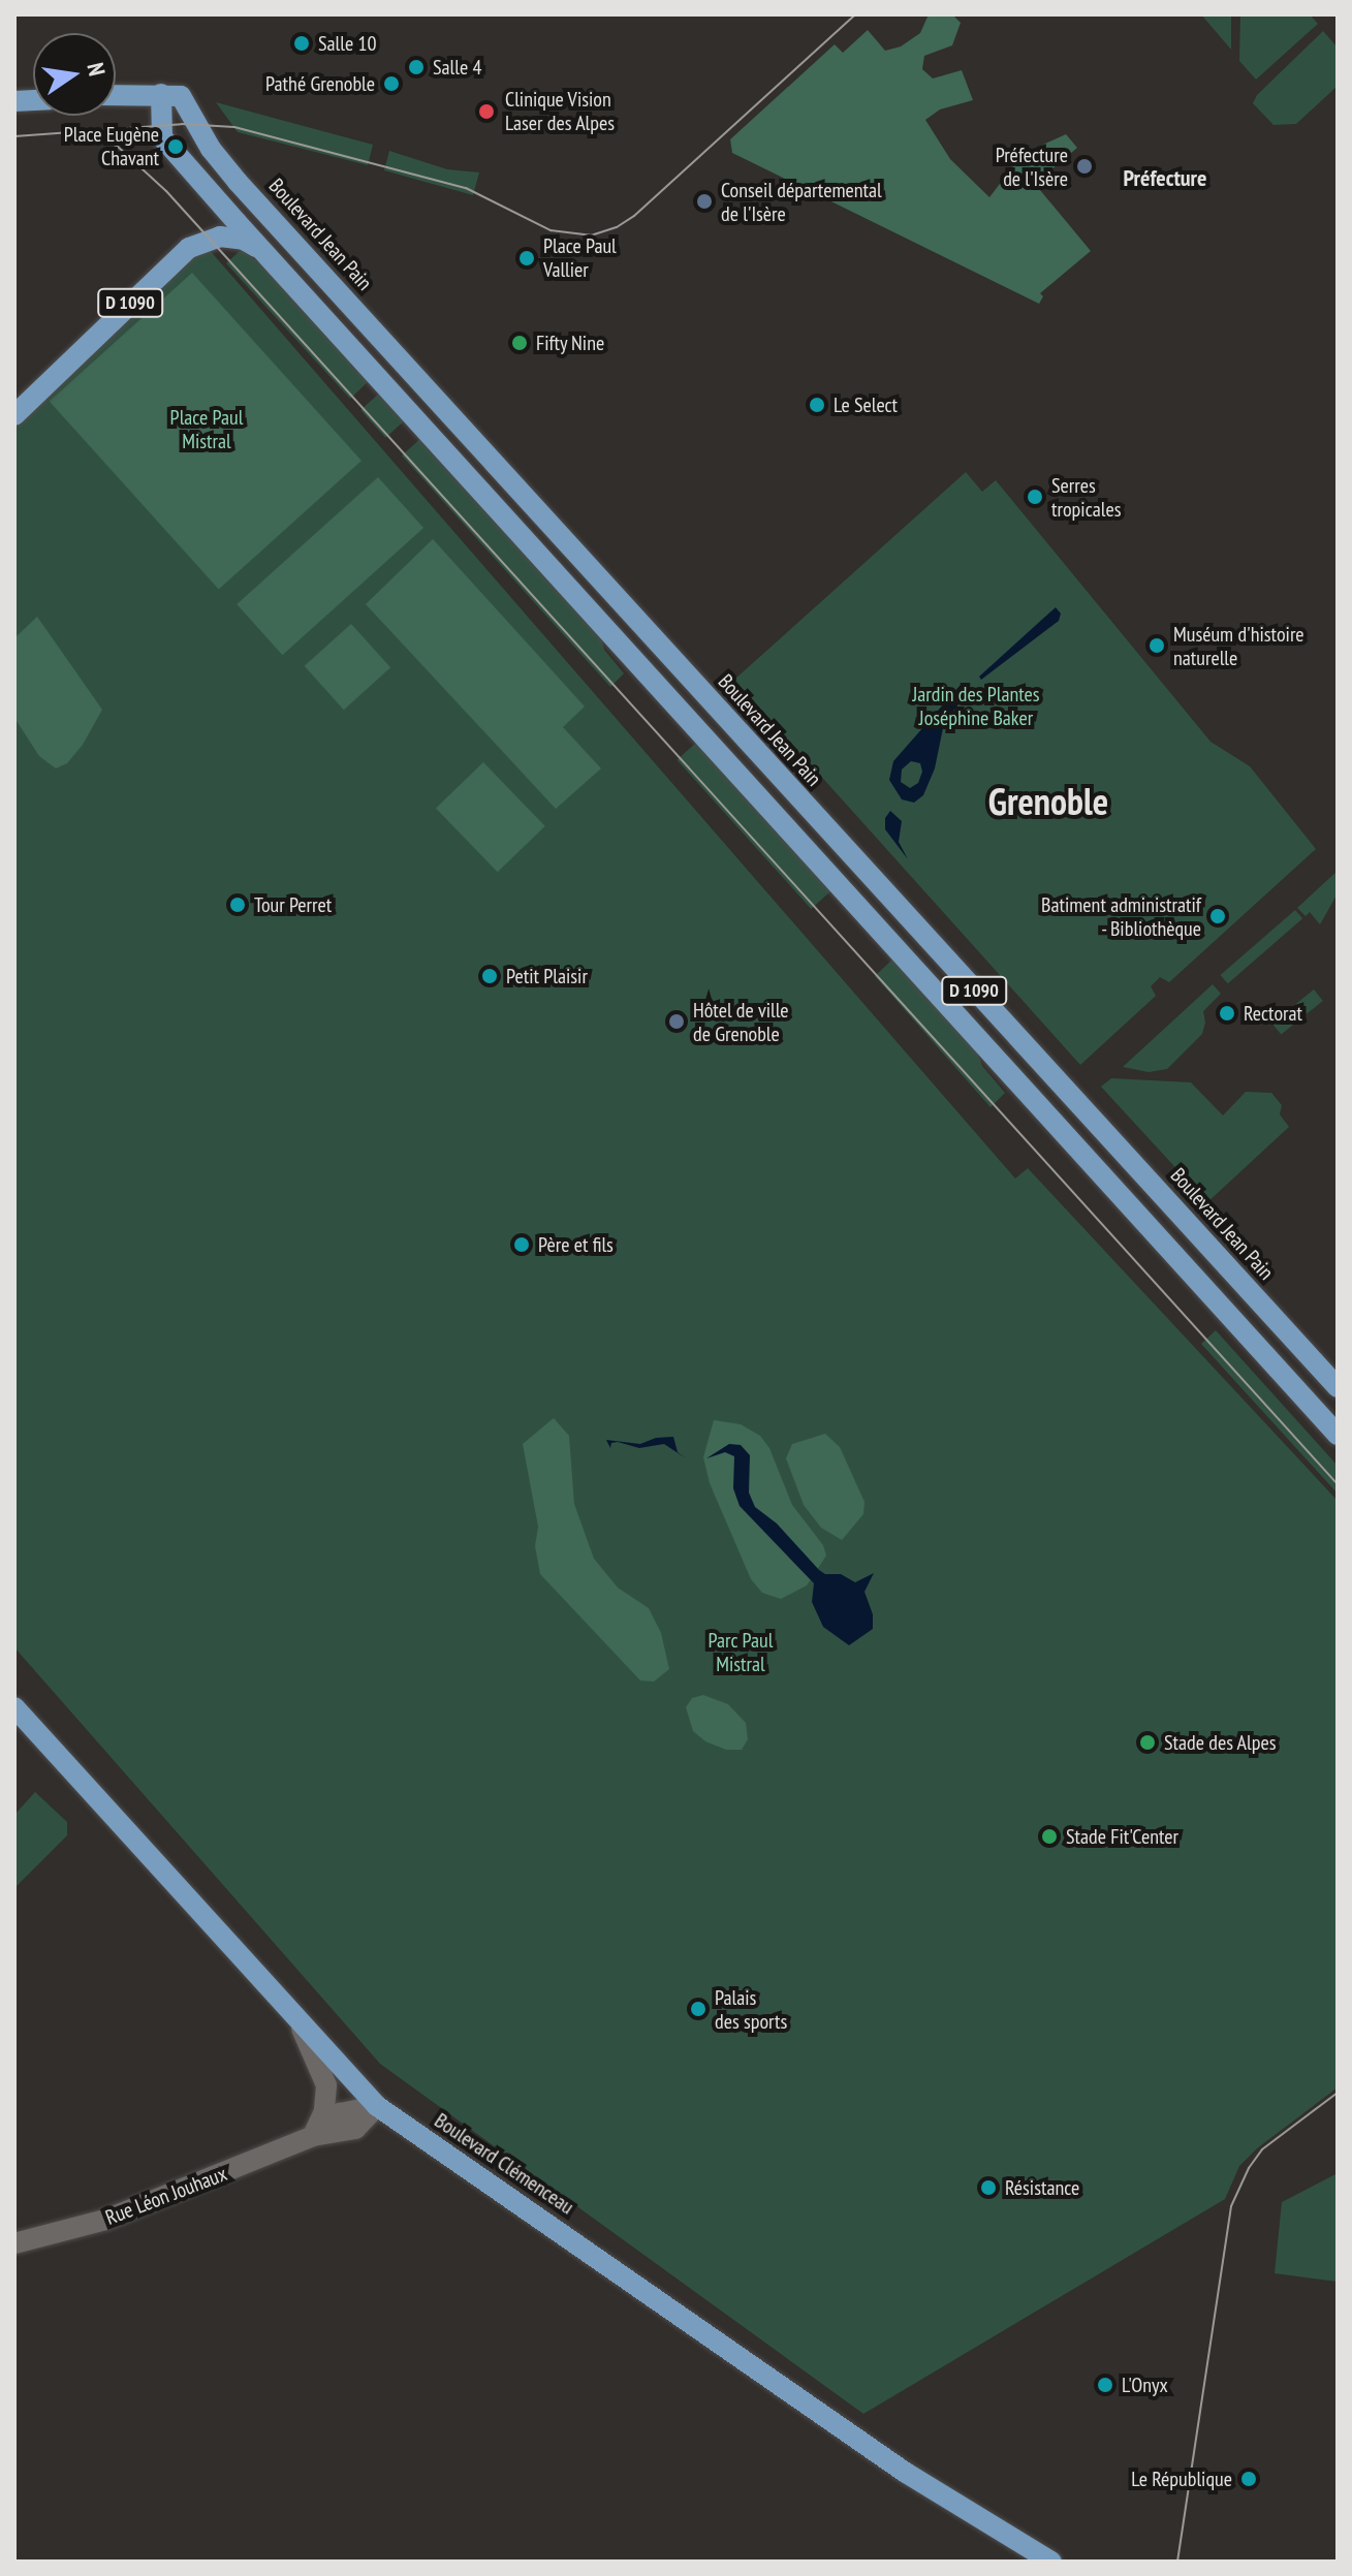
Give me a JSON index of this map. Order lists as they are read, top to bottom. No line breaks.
{"streets":{"main road":["Boulevard Jean Pain","D 1090","Boulevard Clémenceau"],"street":["Rue Léon Jouhaux"]},"crossings":[["Boulevard Clémenceau","Rue Léon Jouhaux"]],"districts":["Préfecture","Grenoble"],"parks":["Place Paul Mistral","Jardin des Plantes Joséphine Baker","Parc Paul Mistral"],"places":["Salle 10","Salle 4","Pathé Grenoble","Clinique Vision Laser des Alpes","Place Eugène Chavant","Préfecture de l'Isère","Conseil départemental de l'Isère","Place Paul Vallier","Fifty Nine","Le Select","Serres tropicales","Muséum d'histoire naturelle","Tour Perret","Batiment administratif - Bibliothèque","Petit Plaisir","Rectorat","Hôtel de ville de Grenoble","Père et fils","Stade des Alpes","Stade Fit'Center","Palais des sports","Résistance","L'Onyx","Le République"],"north":"right"}
